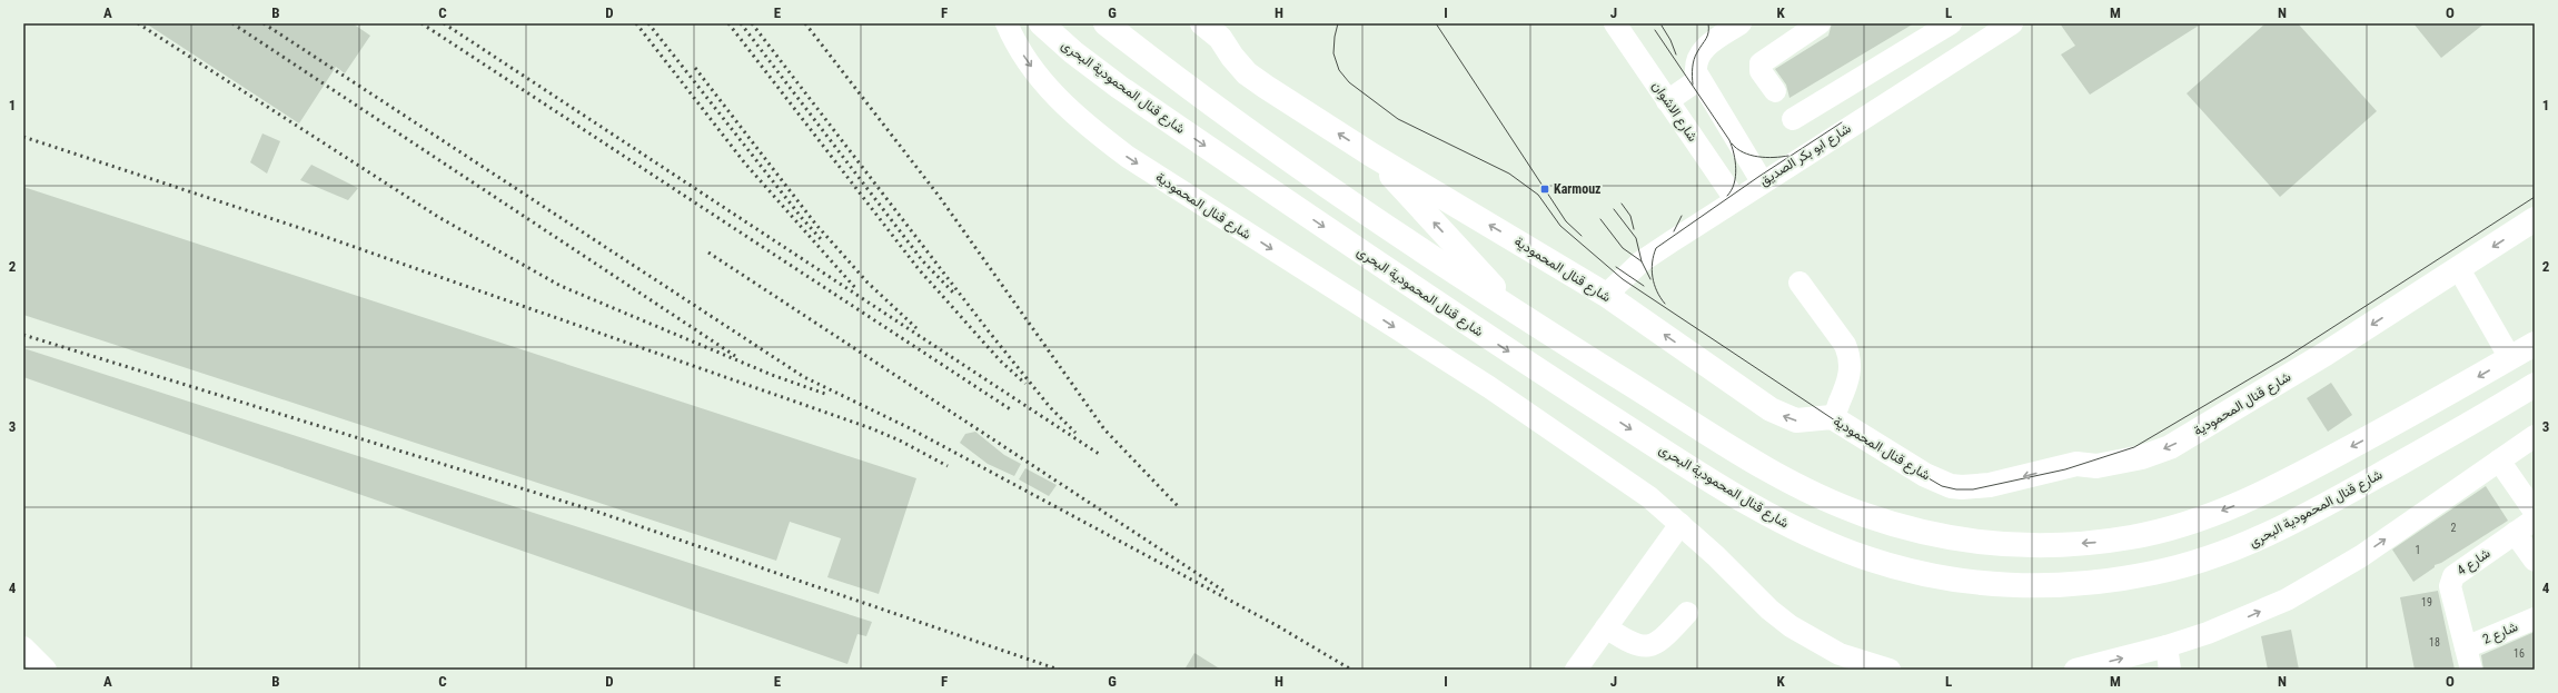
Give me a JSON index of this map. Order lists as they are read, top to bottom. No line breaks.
{"streets":{"main road":["شارع قنال المحمودية البحرى","شارع قنال المحمودية"],"street":["شارع الاشوان","شارع ابو بكر الصديق","شارع 4","شارع 2"]},"crossings":[["شارع الاشوان","شارع ابو بكر الصديق"],["شارع ابو بكر الصديق","شارع قنال المحمودية"],["شارع 4","شارع 2"]],"one_way":["شارع قنال المحمودية البحرى"],"places":{"transit":["Karmouz"]},"house_numbers":["2","1","19","18","16"],"grid":{"columns":["A","B","C","D","E","F","G","H","I","J","K","L","M","N","O"],"rows":["1","2","3","4"]}}
